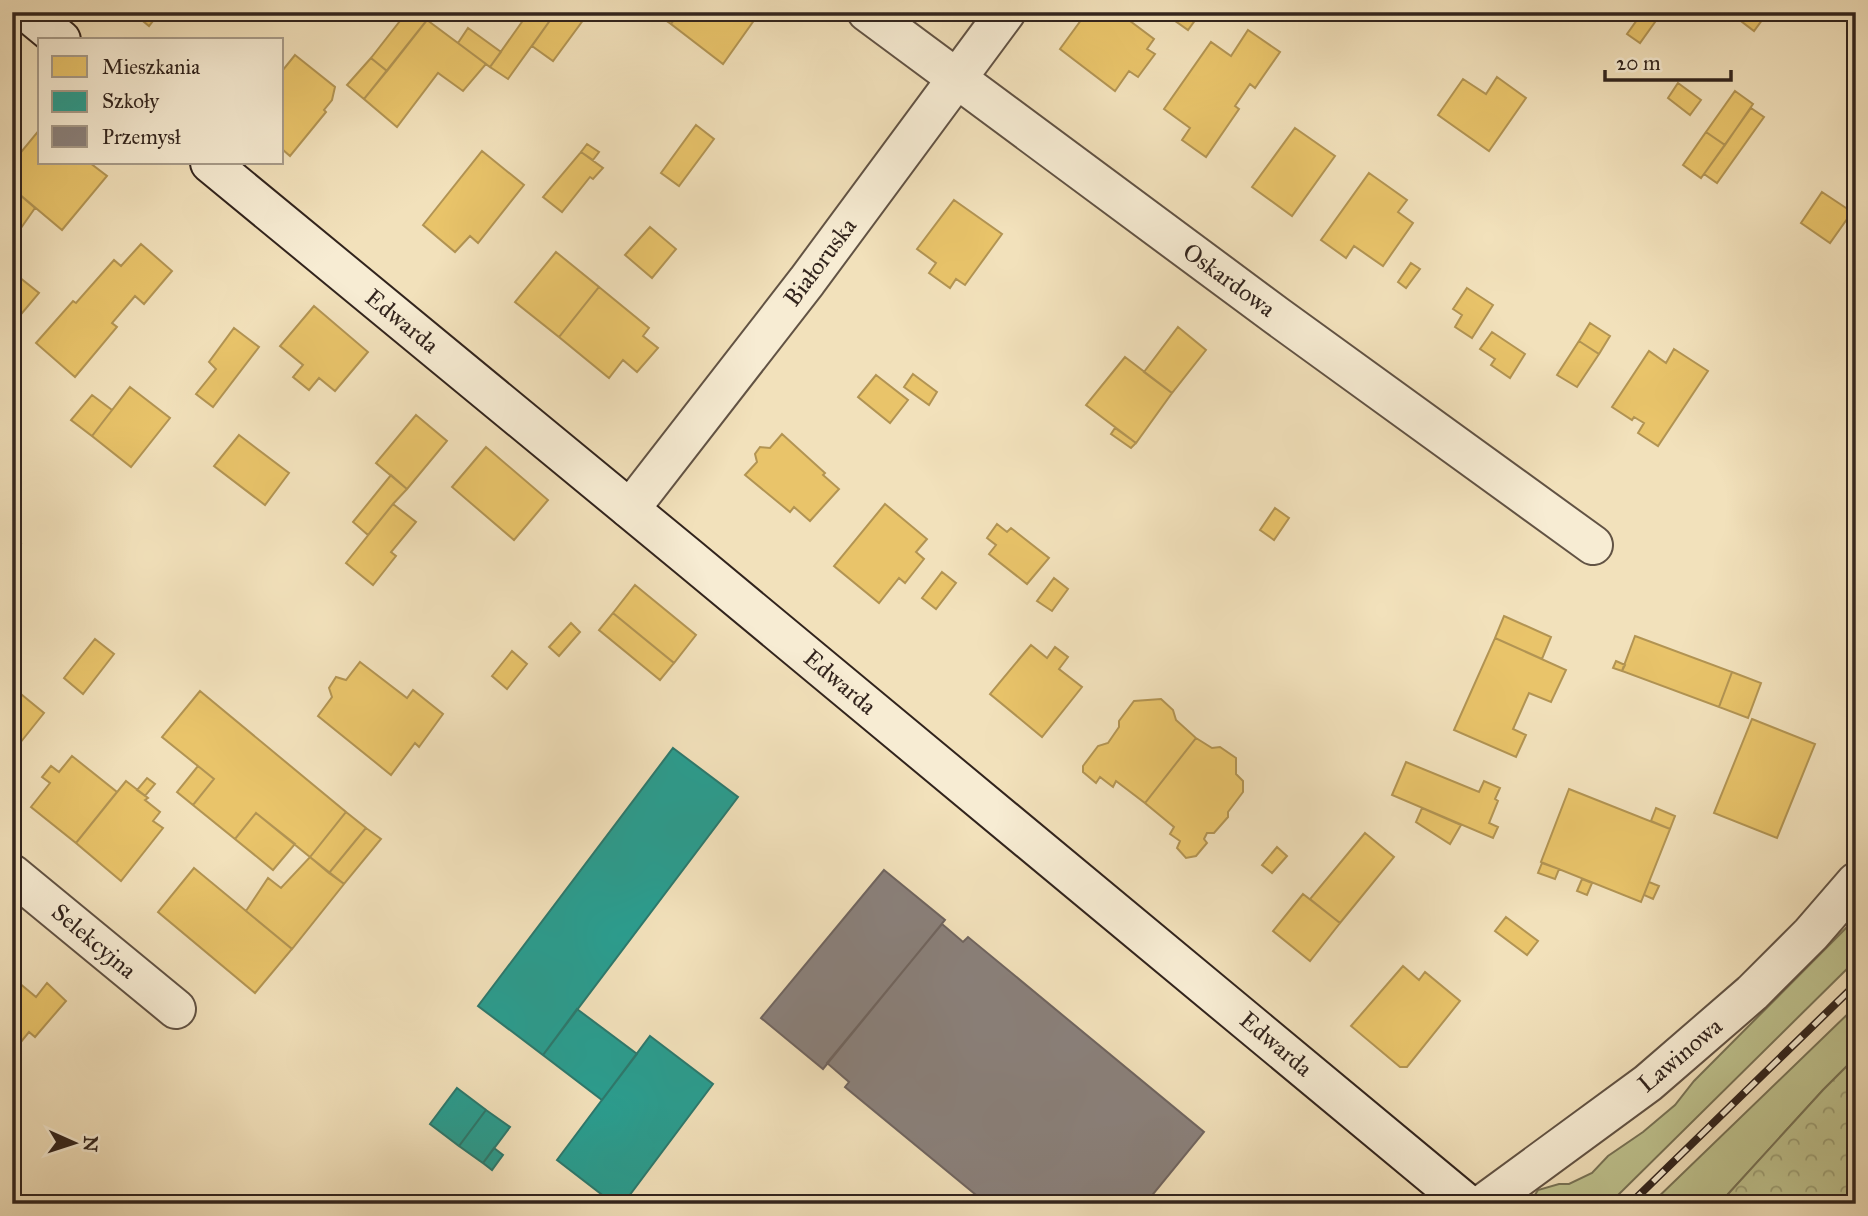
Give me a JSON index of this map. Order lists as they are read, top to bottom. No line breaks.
{"streets":{"street":["Białoruska","Oskardowa","Edwarda","Selekcyjna","Lawinowa"]},"crossings":[["Białoruska","Oskardowa"],["Białoruska","Edwarda"]],"legend":["Mieszkania","Szkoły","Przemysł"],"scale_bar":"20 m","north":"right"}
